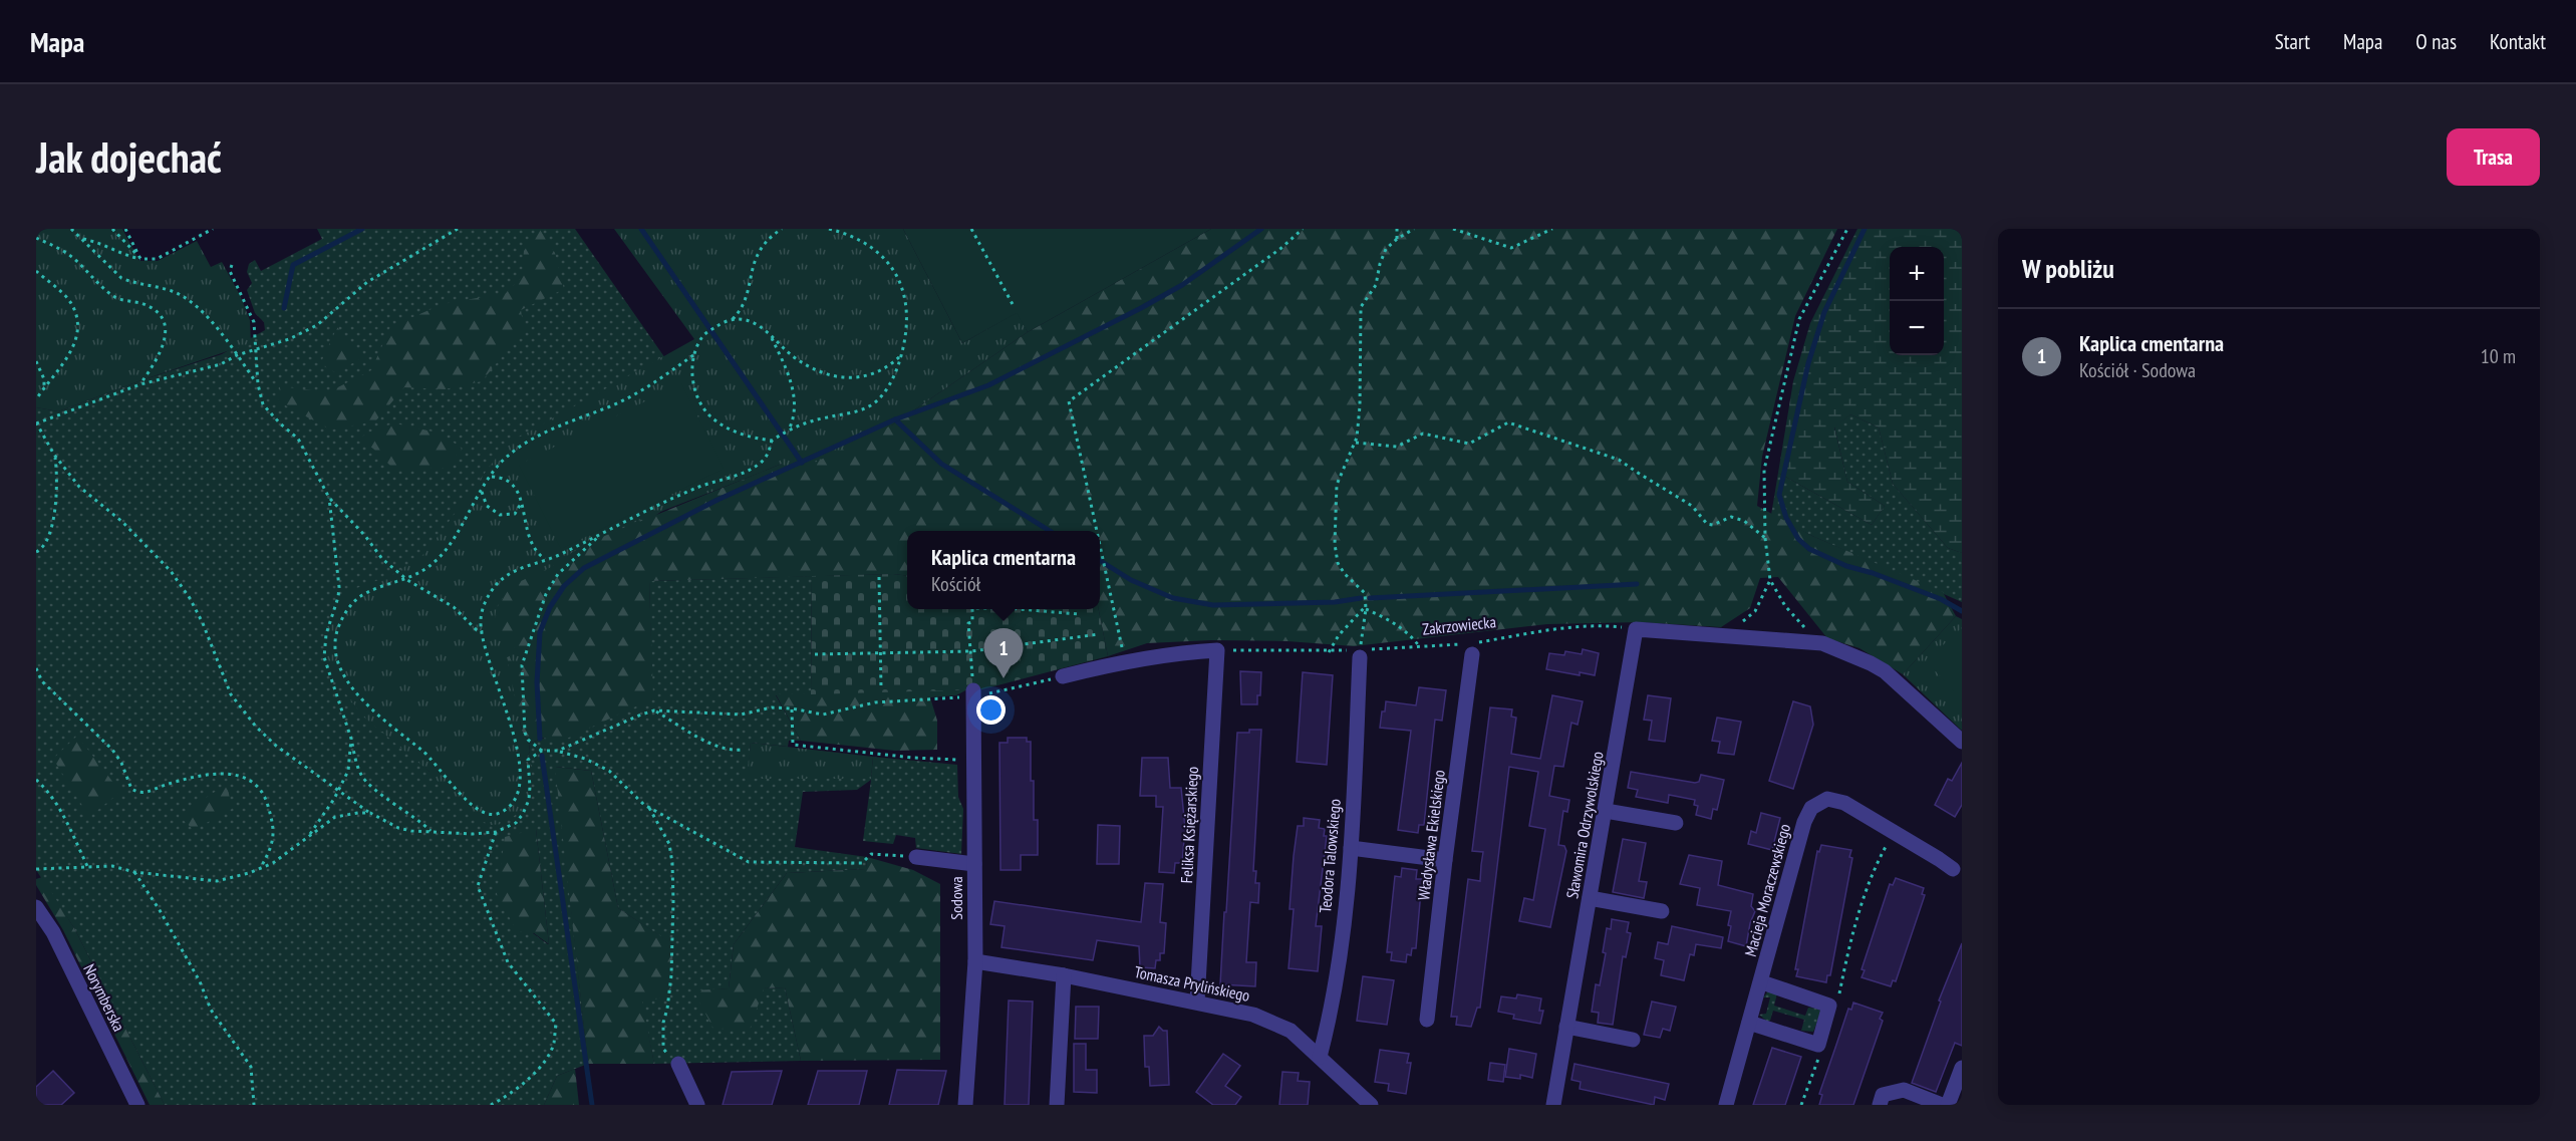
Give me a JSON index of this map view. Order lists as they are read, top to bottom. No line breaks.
{"streets":{"street":["Feliksa Księżarskiego","Sławomira Odrzywolskiego","Władysława Ekielskiego","Teodora Talowskiego","Macieja Moraczewskiego","Sodowa","Tomasza Prylińskiego","Norymberska"],"path":["Zakrzowiecka"]},"crossings":[["Zakrzowiecka","Feliksa Księżarskiego"],["Zakrzowiecka","Sławomira Odrzywolskiego"],["Zakrzowiecka","Władysława Ekielskiego"],["Zakrzowiecka","Teodora Talowskiego"],["Feliksa Księżarskiego","Tomasza Prylińskiego"],["Teodora Talowskiego","Tomasza Prylińskiego"],["Sodowa","Tomasza Prylińskiego"]],"page":{"header":"Mapa","nav":["Start","Mapa","O nas","Kontakt"],"buttons":"Trasa","title":"Jak dojechać","heading":"W pobliżu","map_buttons":["+","−"],"list":[{"mark":"1","name":"Kaplica cmentarna","note":"Kościół · Sodowa","value":"10 m"}],"popup":["Kaplica cmentarna","Kościół"],"pins":"1"}}
